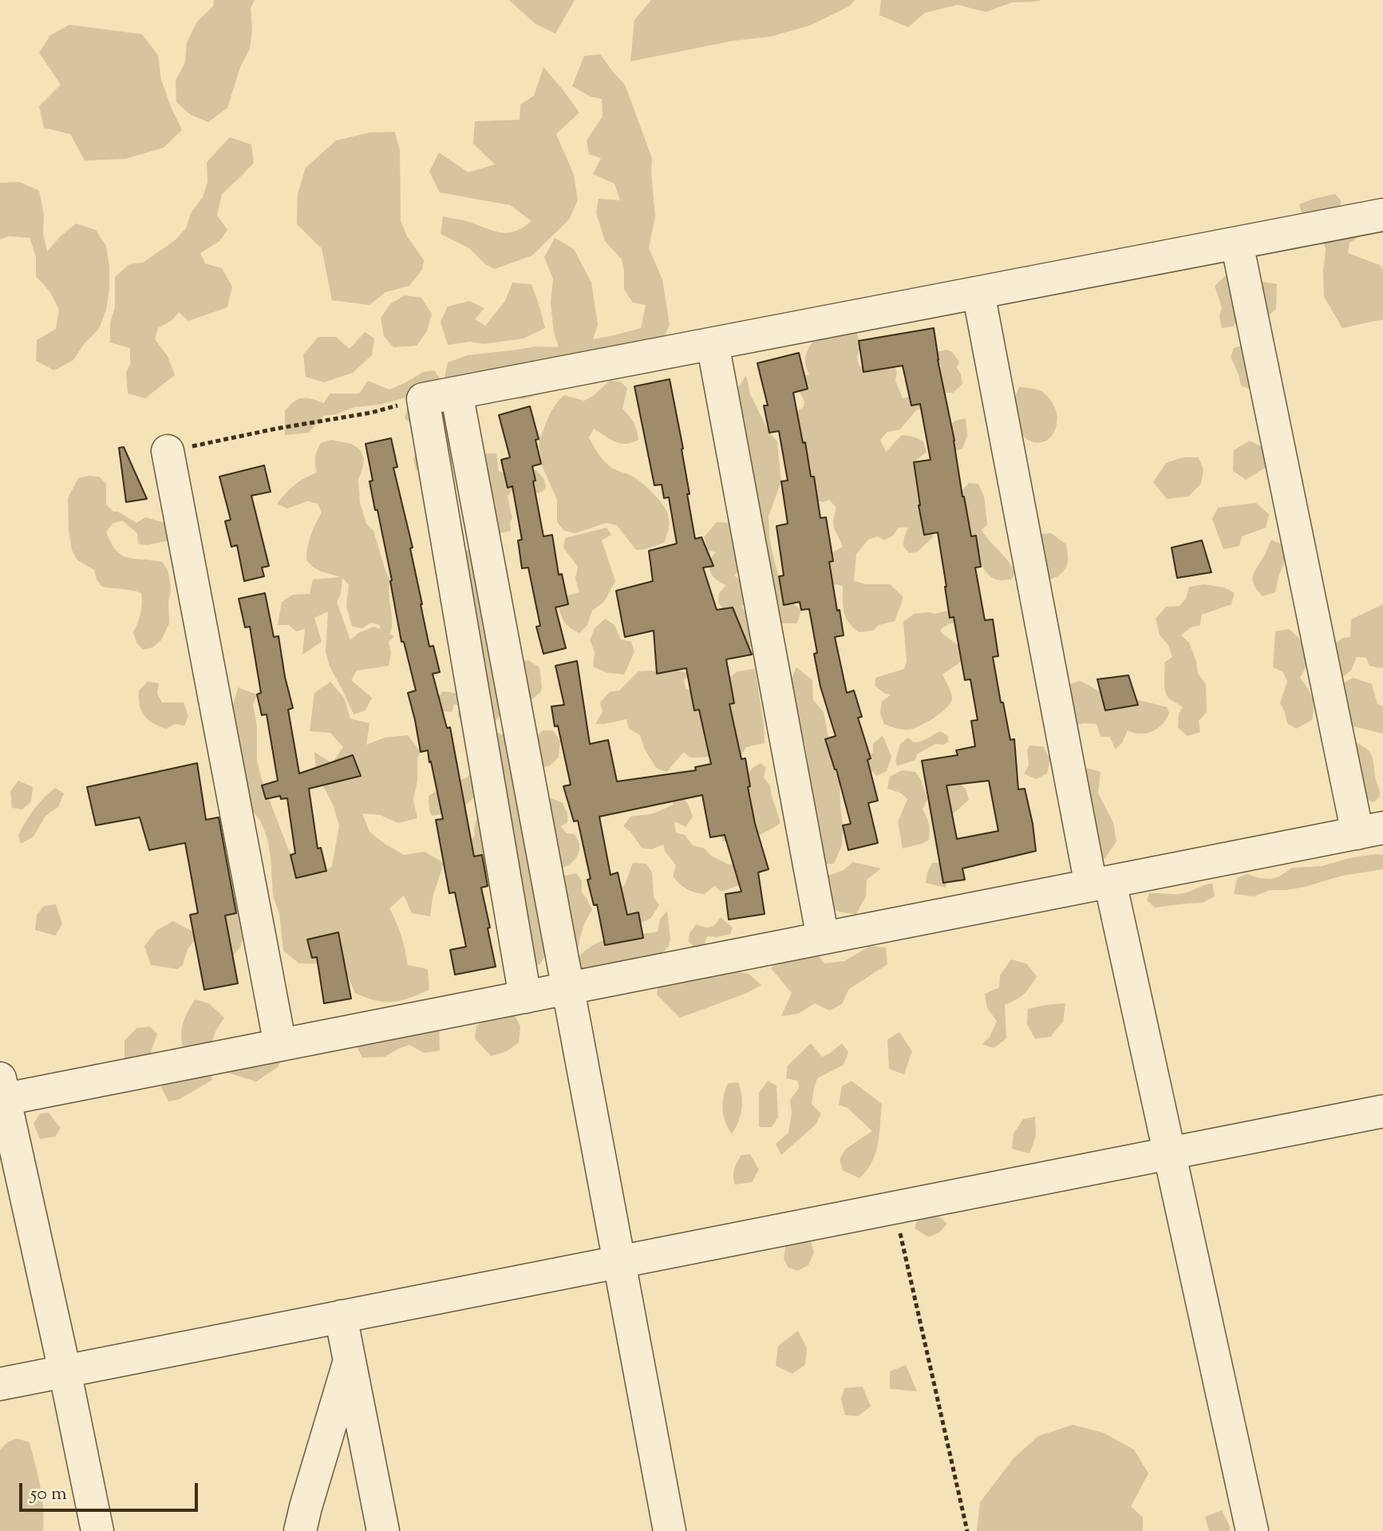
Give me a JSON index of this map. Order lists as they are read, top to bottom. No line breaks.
{"scale_bar":"50 m"}
